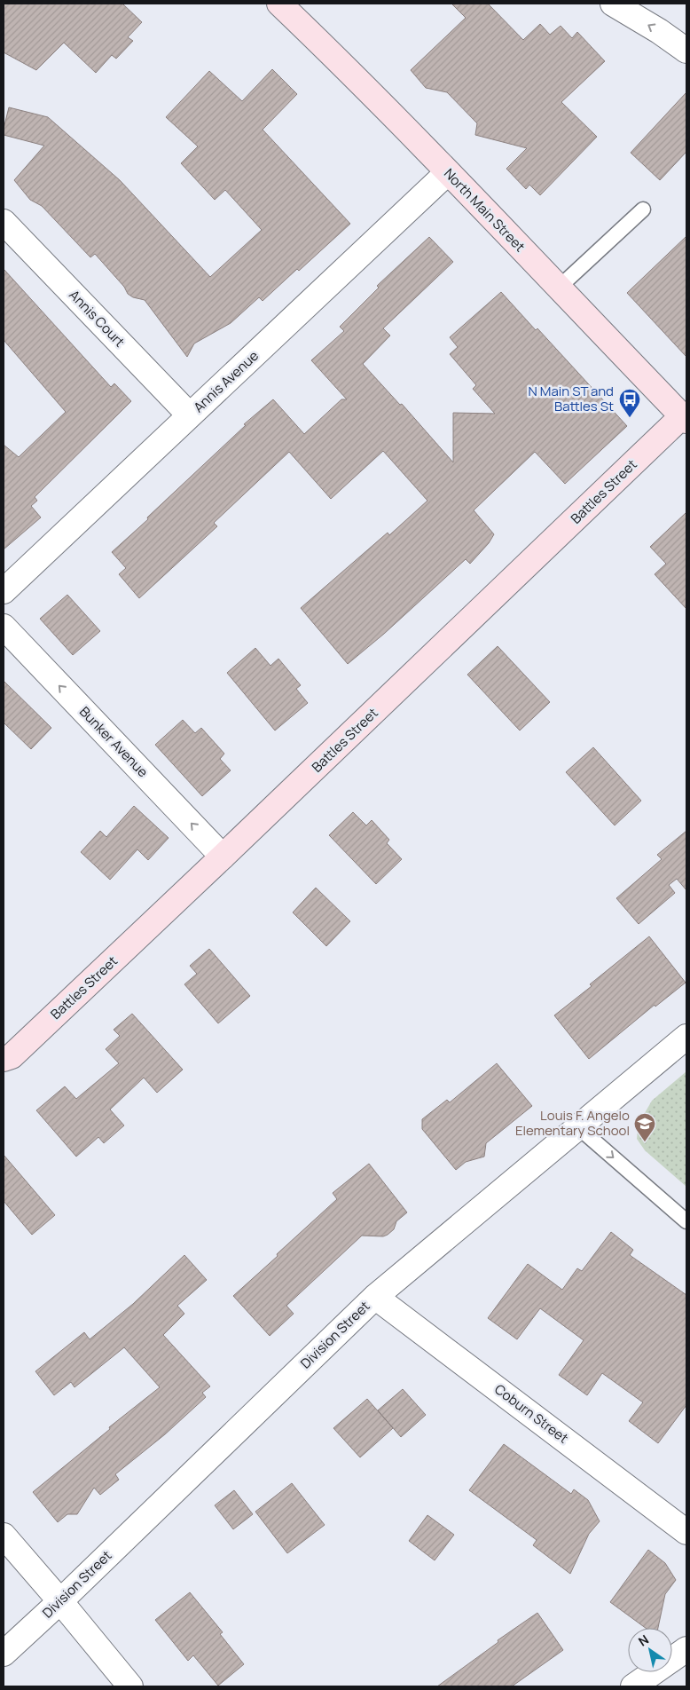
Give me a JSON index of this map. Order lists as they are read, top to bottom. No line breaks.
{"streets":{"street":["North Main Street","Annis Court","Annis Avenue","Battles Street","Bunker Avenue","Division Street","Coburn Street"]},"crossings":[["North Main Street","Annis Avenue"],["North Main Street","Battles Street"],["Annis Court","Annis Avenue"],["Battles Street","Bunker Avenue"],["Division Street","Coburn Street"]],"one_way":["Bunker Avenue"],"places":{"bus stop":["N Main ST and Battles St"],"school or university":["Louis F. Angelo Elementary School"]},"north":"top left"}
